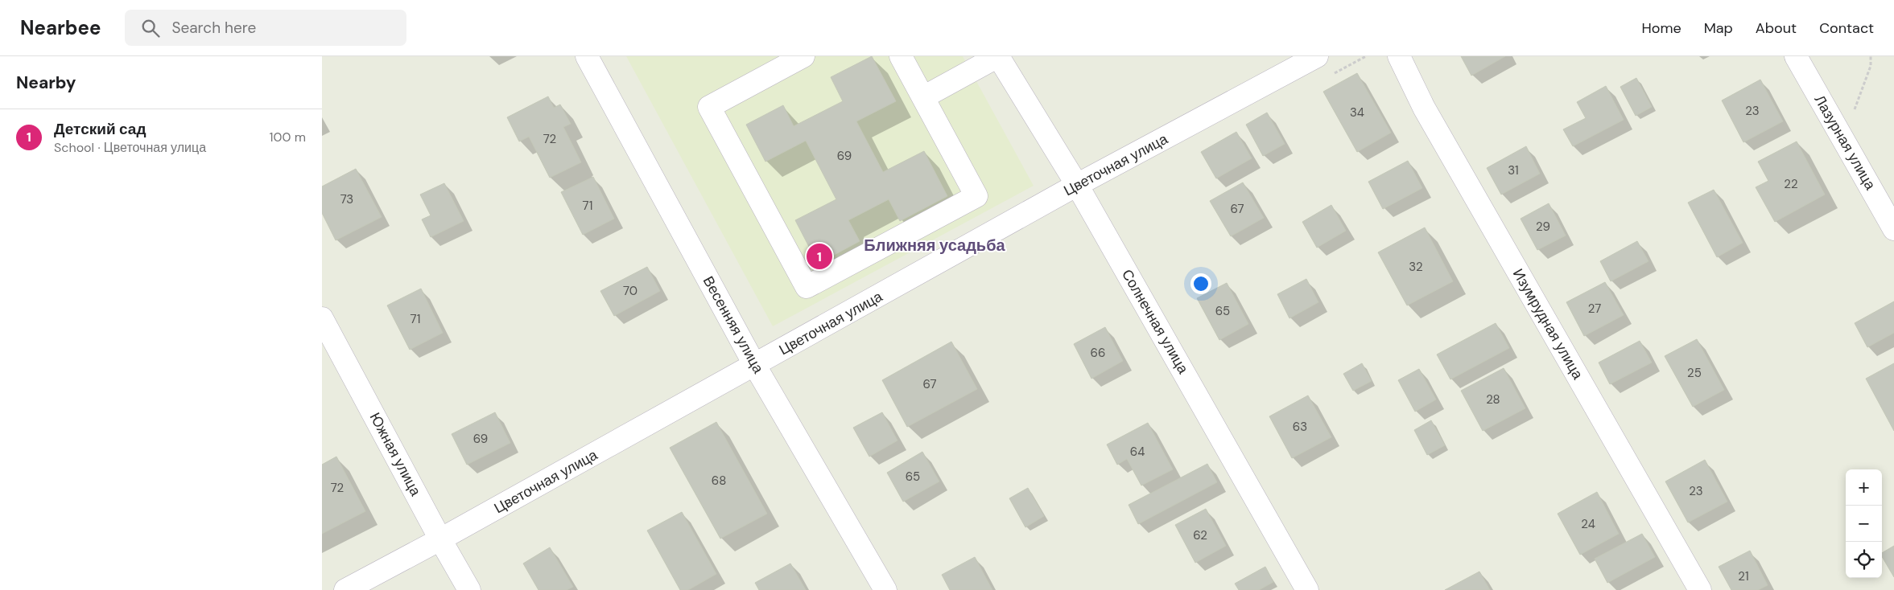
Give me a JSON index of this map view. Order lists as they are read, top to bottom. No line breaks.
{"streets":{"street":["Лазурная улица","Цветочная улица","Солнечная улица","Изумрудная улица","Весенняя улица","Южная улица"]},"crossings":[["Цветочная улица","Солнечная улица"],["Цветочная улица","Весенняя улица"],["Цветочная улица","Южная улица"]],"districts":["Ближняя усадьба"],"house_numbers":["23","34","72","69","31","22","73","71","67","29","32","70","27","65","71","66","25","67","28","63","69","64","65","68","72","23","24","62","21"],"page":{"header":"Nearbee","search":"Search here","nav":["Home","Map","About","Contact"],"heading":"Nearby","list":[{"mark":"1","name":"Детский сад","note":"School · Цветочная улица","value":"100 m"}],"pins":"1","map_buttons":["+","−"]}}
